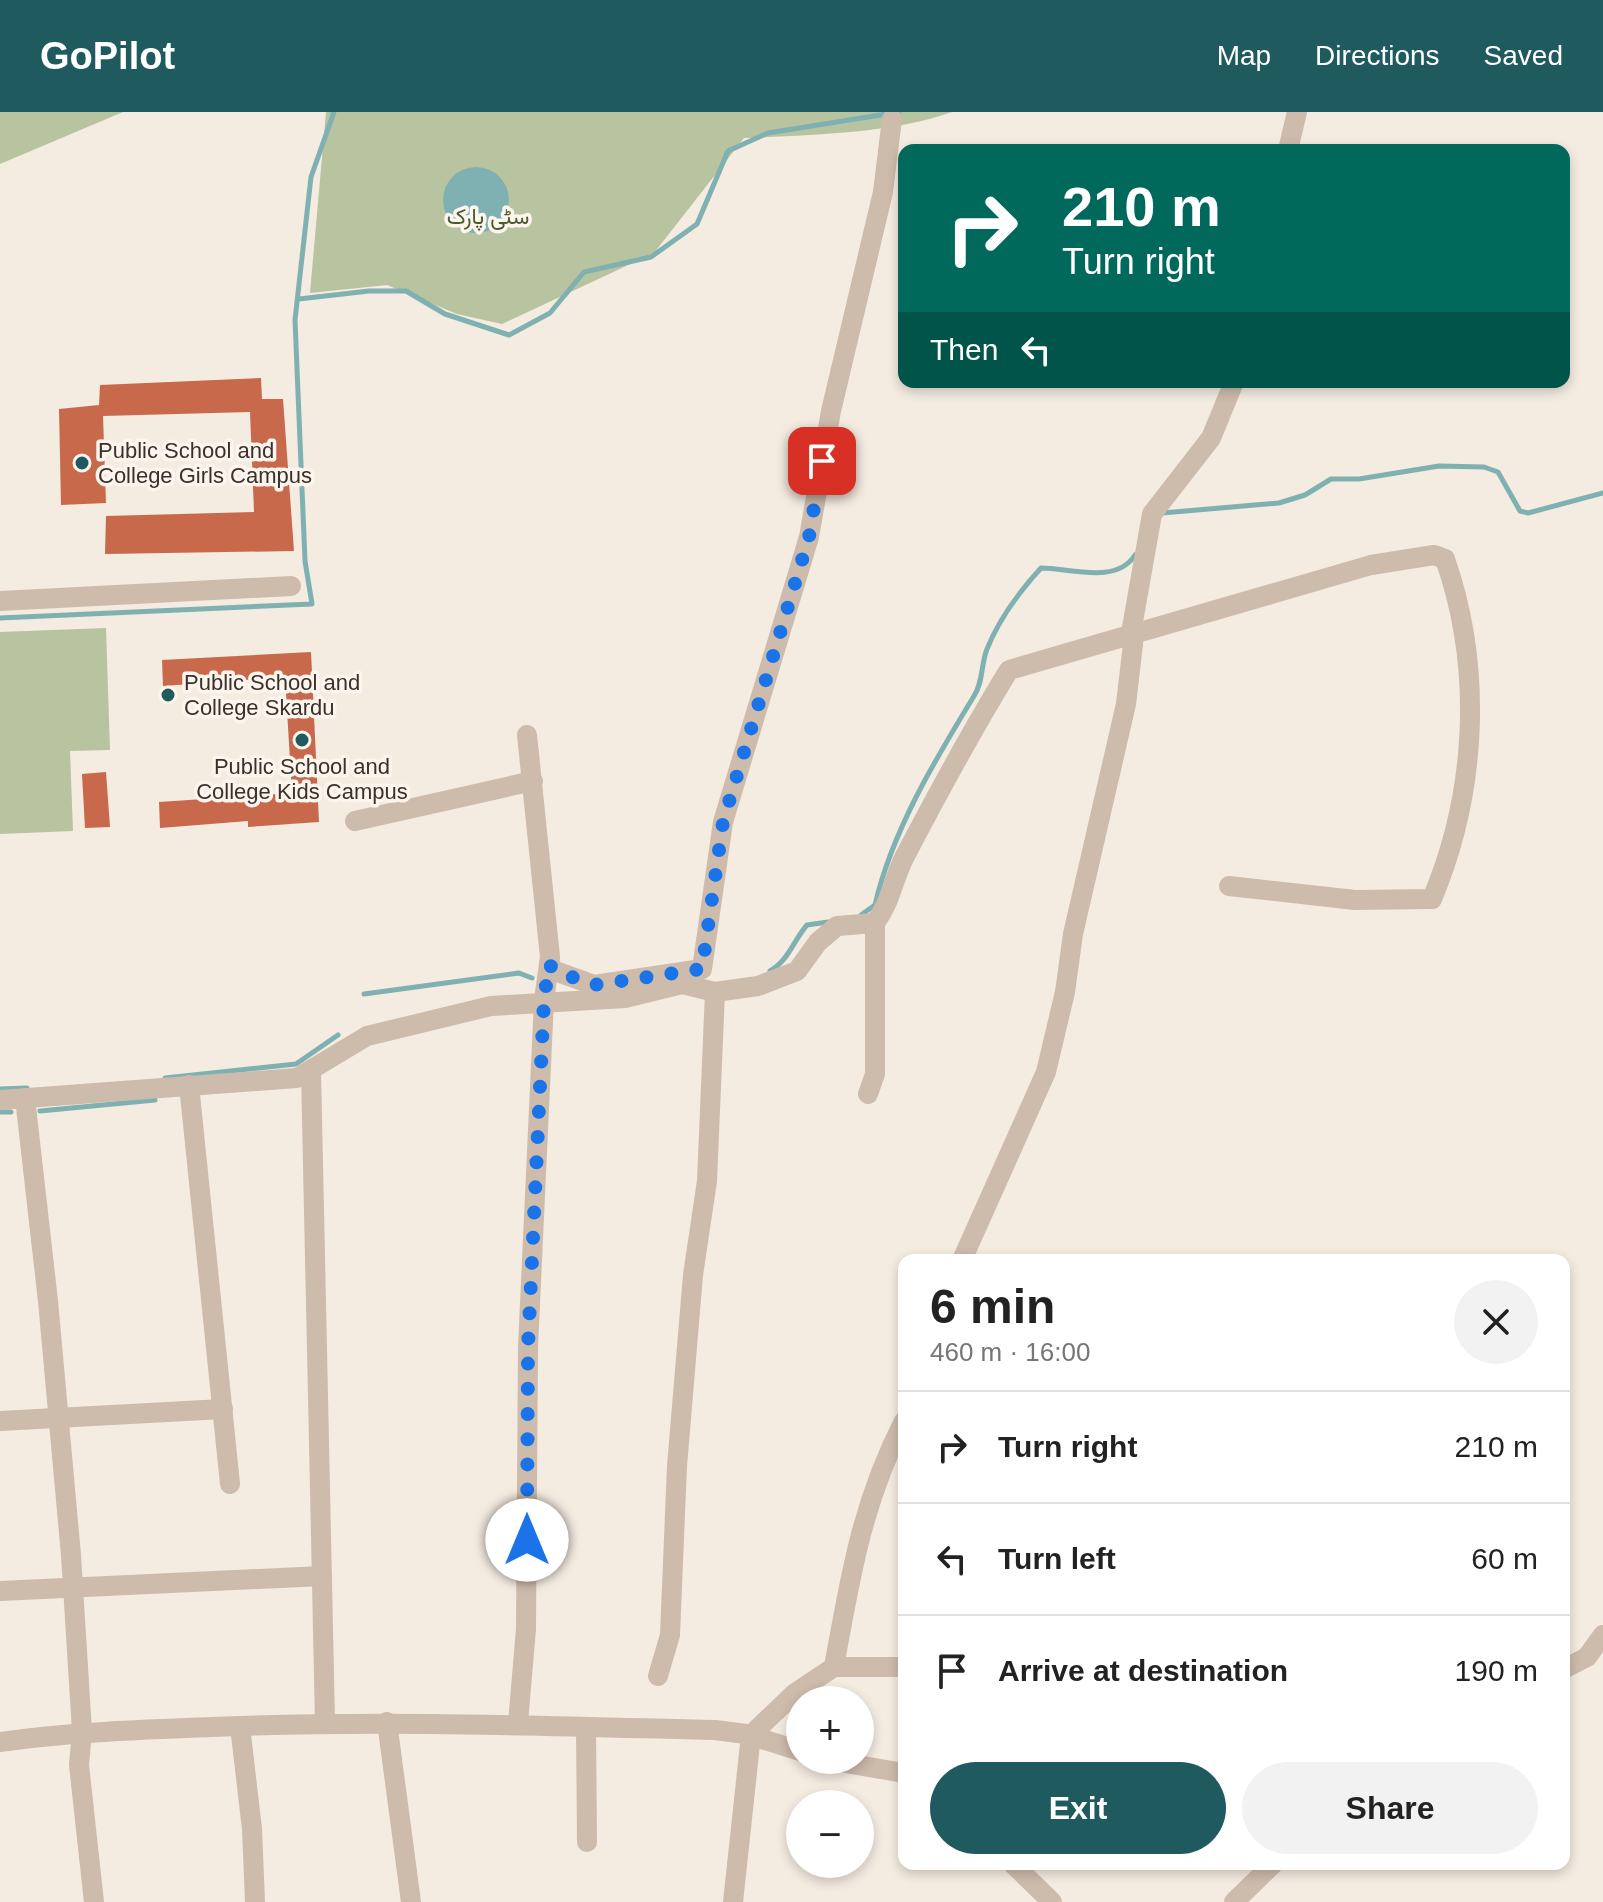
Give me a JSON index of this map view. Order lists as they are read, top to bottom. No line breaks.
{"parks":["سٹی پارک"],"places":["Public School and College Girls Campus","Public School and College Skardu","Public School and College Kids Campus"],"page":{"header":"GoPilot","nav":["Map","Directions","Saved"],"turn":["210 m","Turn right"],"then":"Then","heading":["6 min","460 m · 16:00"],"list":[{"name":"Turn right","value":"210 m"},{"name":"Turn left","value":"60 m"},{"name":"Arrive at destination","value":"190 m"}],"map_buttons":["+","−"],"buttons":["Exit","Share"]}}
